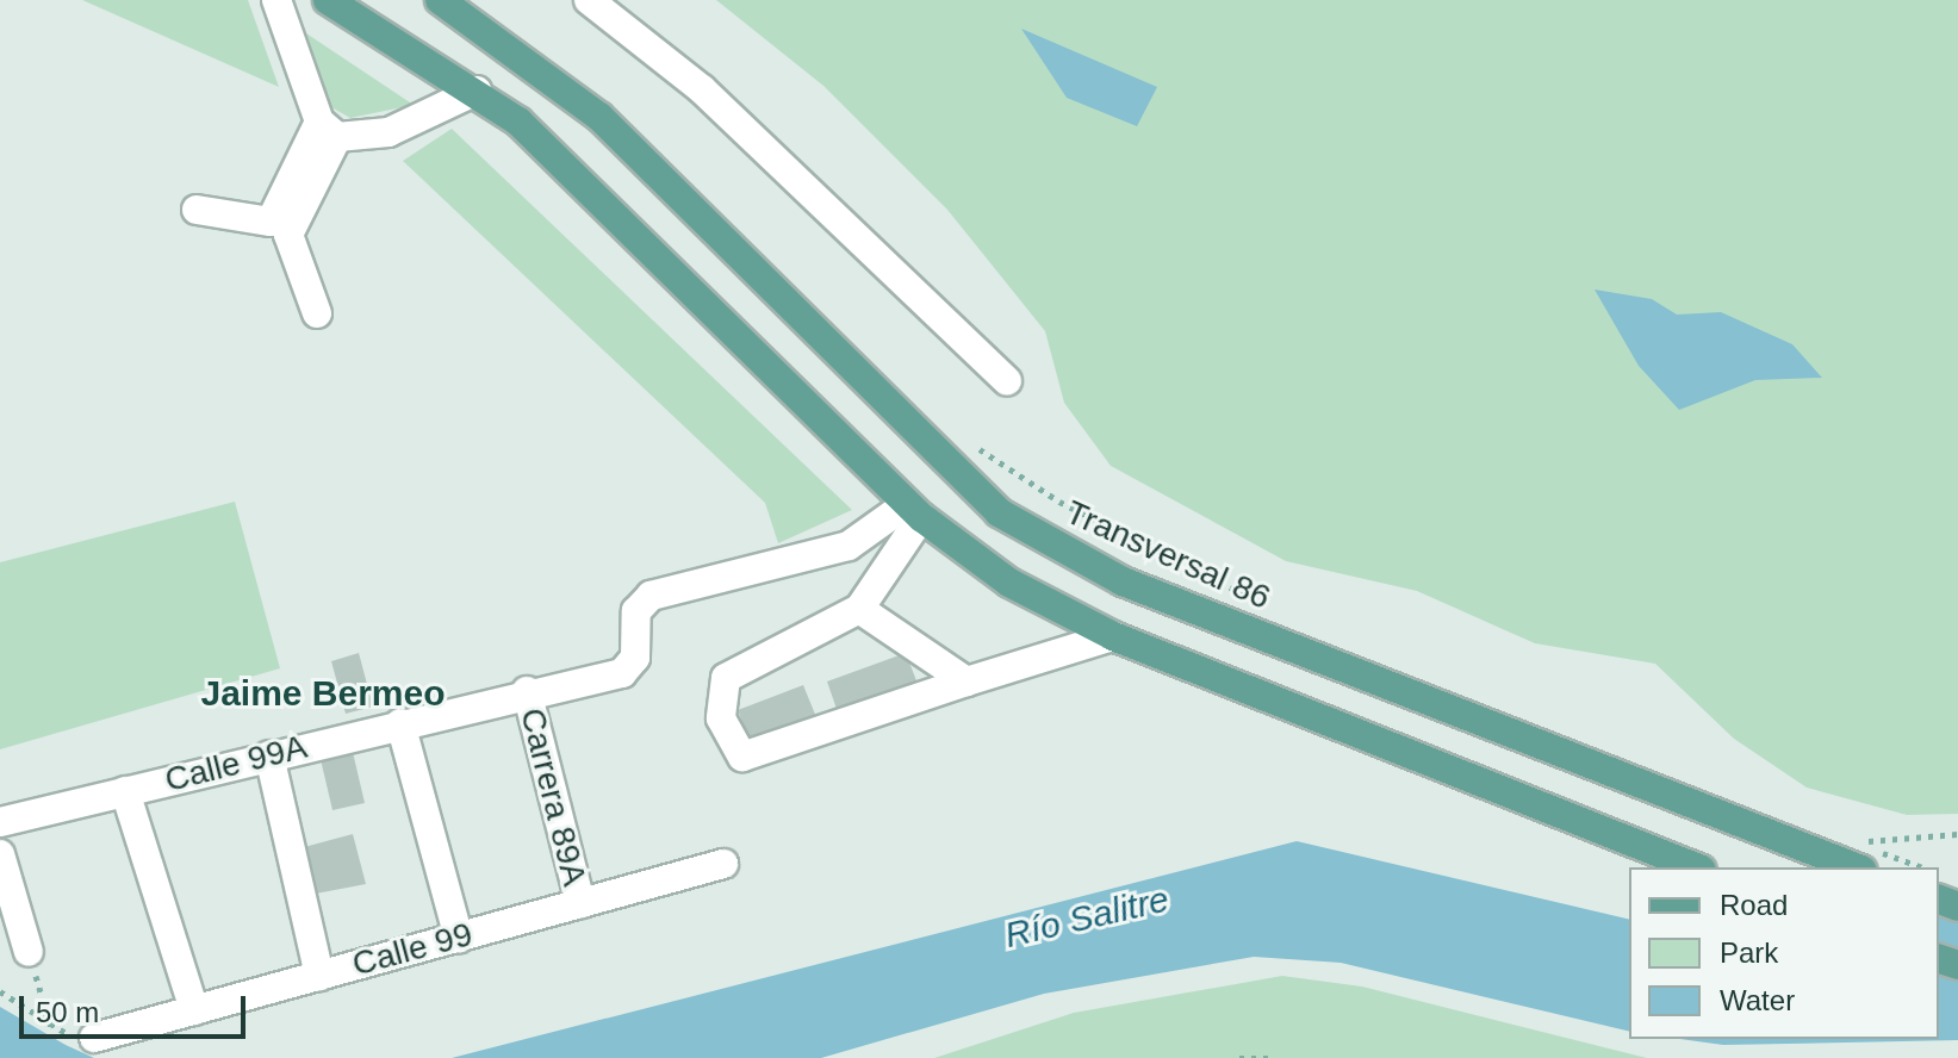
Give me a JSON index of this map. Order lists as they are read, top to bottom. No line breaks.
{"streets":{"main road":["Transversal 86"],"street":["Calle 99A","Carrera 89A","Calle 99"]},"crossings":[["Calle 99A","Carrera 89A"],["Carrera 89A","Calle 99"]],"districts":["Jaime Bermeo"],"water":["Río Salitre"],"legend":["Road","Park","Water"],"scale_bar":"50 m"}
